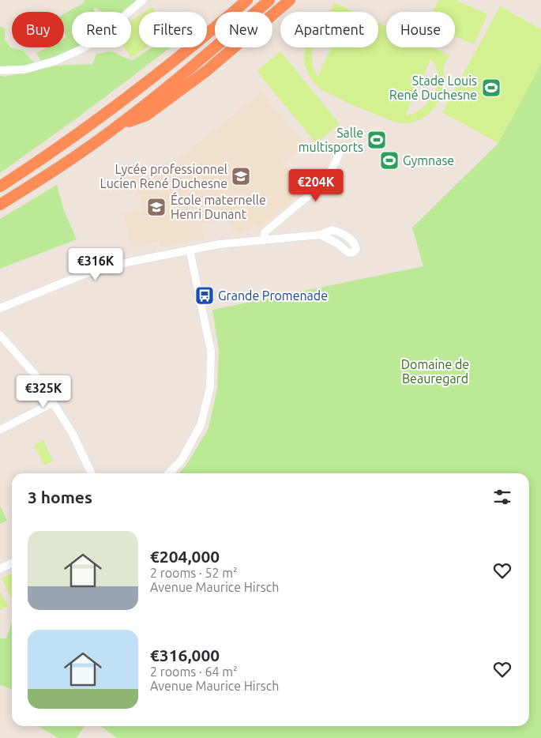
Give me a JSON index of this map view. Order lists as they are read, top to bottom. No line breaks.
{"parks":["Domaine de Beauregard"],"places":{"sports":["Stade Louis René Duchesne","Salle multisports","Gymnase"],"school or university":["Lycée professionnel Lucien René Duchesne","École maternelle Henri Dunant"],"bus stop":["Grande Promenade"]},"page":{"chip":["Buy","Rent","Filters","New","Apartment","House"],"price":["€204K","€316K","€325K"],"heading":"3 homes","list":[{"name":"€204,000","note":"2 rooms · 52 m² · Avenue Maurice Hirsch"},{"name":"€316,000","note":"2 rooms · 64 m² · Avenue Maurice Hirsch"}]}}
